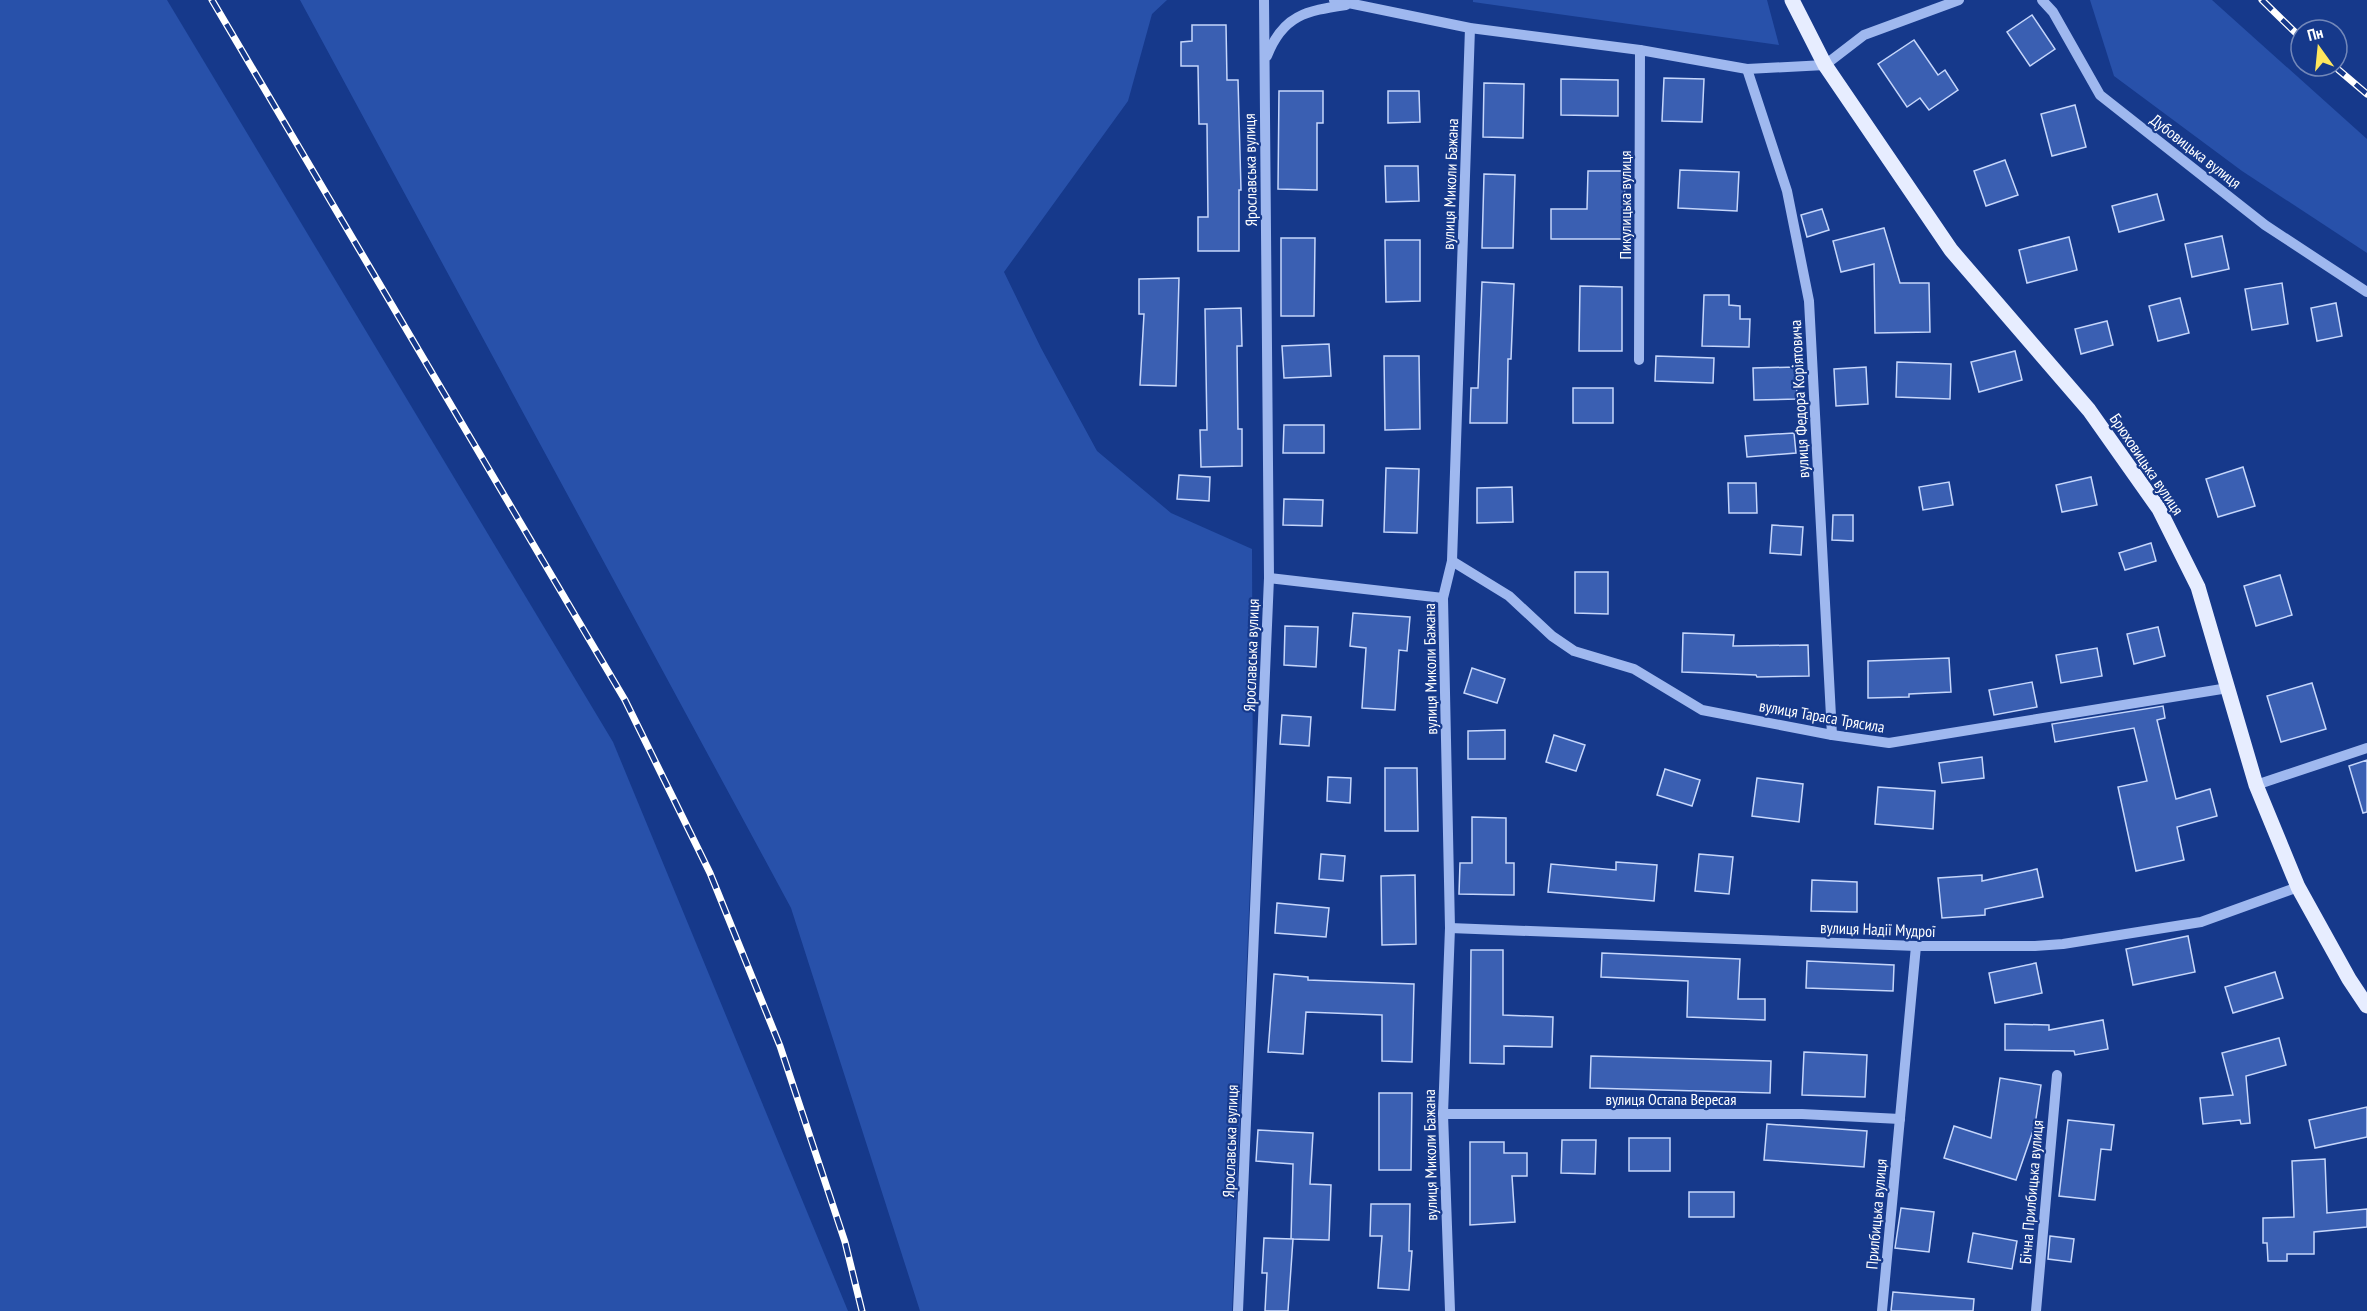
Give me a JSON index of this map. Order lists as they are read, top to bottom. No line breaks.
{"streets":{"main road":["Брюховицька вулиця"],"street":["Дубовицька вулиця","Ярославська вулиця","вулиця Миколи Бажана","Пикулицька вулиця","вулиця Федора Коріятовича","вулиця Тараса Трясила","вулиця Надії Мудрої","вулиця Остапа Вересая","Бічна Прилбицька вулиця","Прилбицька вулиця"]},"crossings":[["вулиця Миколи Бажана","вулиця Тараса Трясила"],["вулиця Миколи Бажана","вулиця Надії Мудрої"],["вулиця Миколи Бажана","вулиця Остапа Вересая"],["вулиця Федора Коріятовича","вулиця Тараса Трясила"],["Брюховицька вулиця","вулиця Тараса Трясила"],["Брюховицька вулиця","вулиця Надії Мудрої"],["вулиця Надії Мудрої","Прилбицька вулиця"],["вулиця Остапа Вересая","Прилбицька вулиця"]],"north":"top"}
